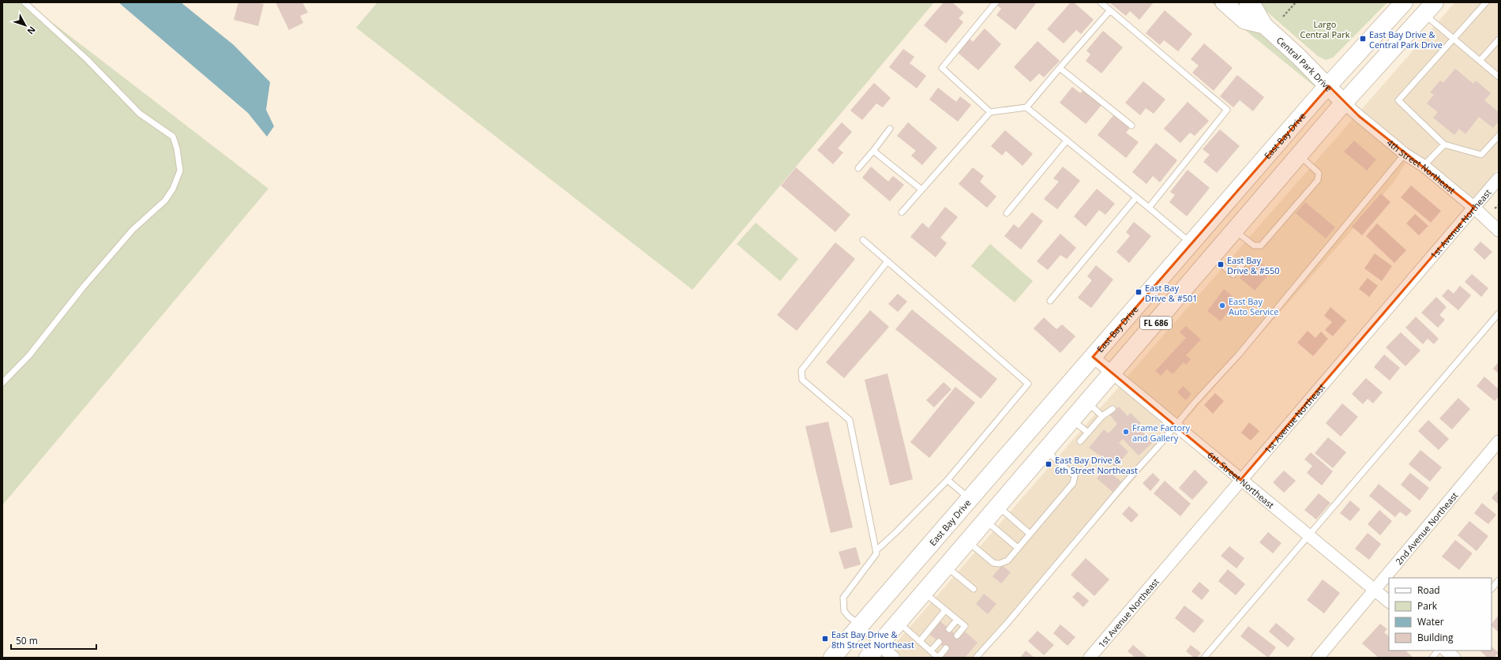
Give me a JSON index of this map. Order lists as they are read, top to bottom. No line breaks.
{"streets":{"main road":["East Bay Drive","FL 686"],"street":["Central Park Drive","4th Street Northeast","1st Avenue Northeast","6th Street Northeast","2nd Avenue Northeast"]},"crossings":[["Central Park Drive","East Bay Drive"],["Central Park Drive","4th Street Northeast"],["Central Park Drive","FL 686"],["East Bay Drive","6th Street Northeast"],["4th Street Northeast","1st Avenue Northeast"],["4th Street Northeast","FL 686"],["1st Avenue Northeast","6th Street Northeast"],["FL 686","6th Street Northeast"],["6th Street Northeast","2nd Avenue Northeast"]],"parks":["Largo Central Park"],"places":{"transit":["East Bay Drive & Central Park Drive","East Bay Drive & #550","East Bay Drive & #501","East Bay Drive & 6th Street Northeast","East Bay Drive & 8th Street Northeast"],"other":["East Bay Auto Service","Frame Factory and Gallery"]},"legend":["Road","Park","Water","Building"],"scale_bar":"50 m","north":"bottom right"}
